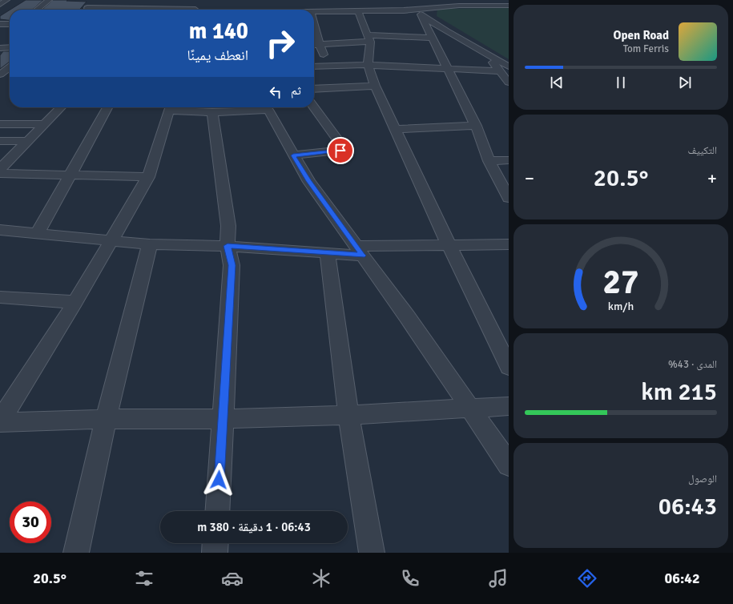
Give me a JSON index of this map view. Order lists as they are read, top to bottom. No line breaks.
{"page":{"turn":["140 m","انعطف يمينًا"],"song":["Open Road","Tom Ferris"],"then":"ثم","tile":["التكييف",["المدى · 43%","215 km"],["الوصول","06:43"]],"heat":["−","20.5°","+"],"limit":"30","trip":"06:43 · 1 دقيقة · 380 m","tabs":["06:42","20.5°"],"gauge":["27","km/h"]}}
